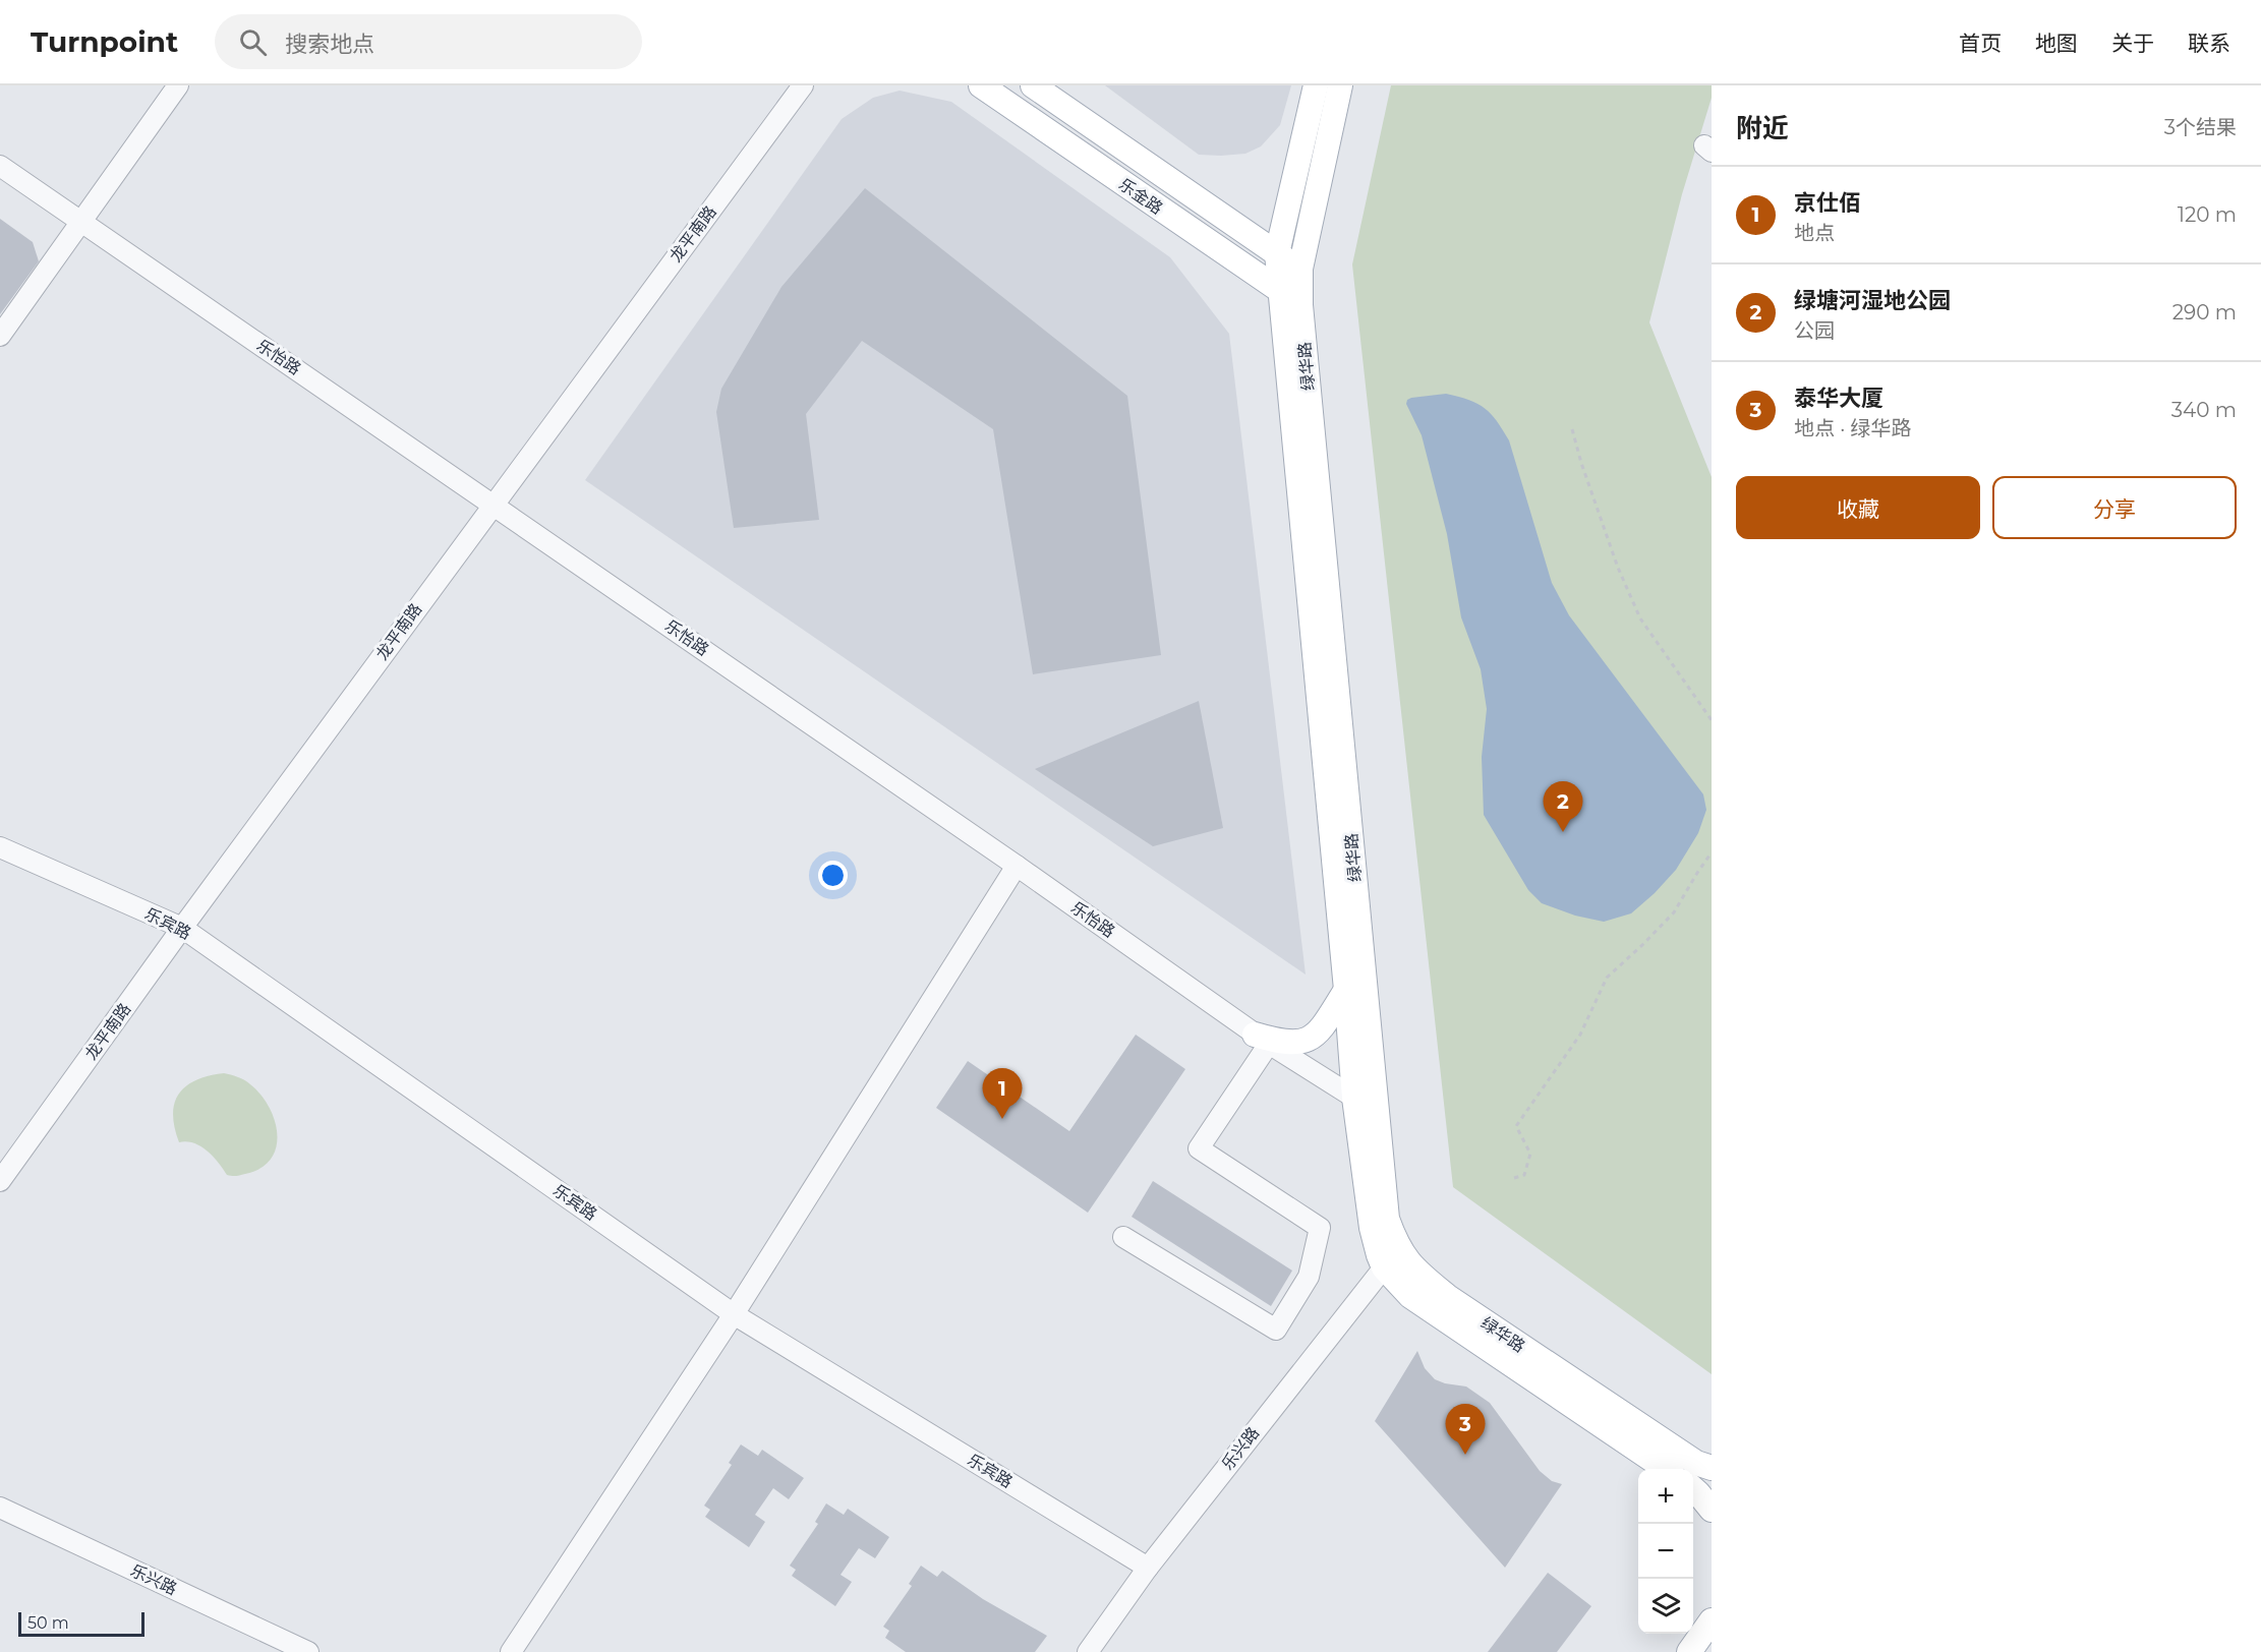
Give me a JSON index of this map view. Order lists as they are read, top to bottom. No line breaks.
{"streets":{"main road":["乐金路","绿华路"],"street":["龙平南路","乐怡路","乐宾路","乐兴路"]},"crossings":[["乐金路","绿华路"],["龙平南路","乐怡路"],["龙平南路","乐宾路"],["乐怡路","绿华路"],["绿华路","乐兴路"],["乐宾路","乐兴路"]],"scale_bar":"50 m","page":{"header":"Turnpoint","search":"搜索地点","nav":["首页","地图","关于","联系"],"heading":["附近","3个结果"],"list":[{"mark":"1","name":"京仕佰","note":"地点","value":"120 m"},{"mark":"2","name":"绿塘河湿地公园","note":"公园","value":"290 m"},{"mark":"3","name":"泰华大厦","note":"地点 · 绿华路","value":"340 m"}],"buttons":["收藏","分享"],"pins":["2","1","3"],"map_buttons":["+","−"],"scale":"50 m"}}
